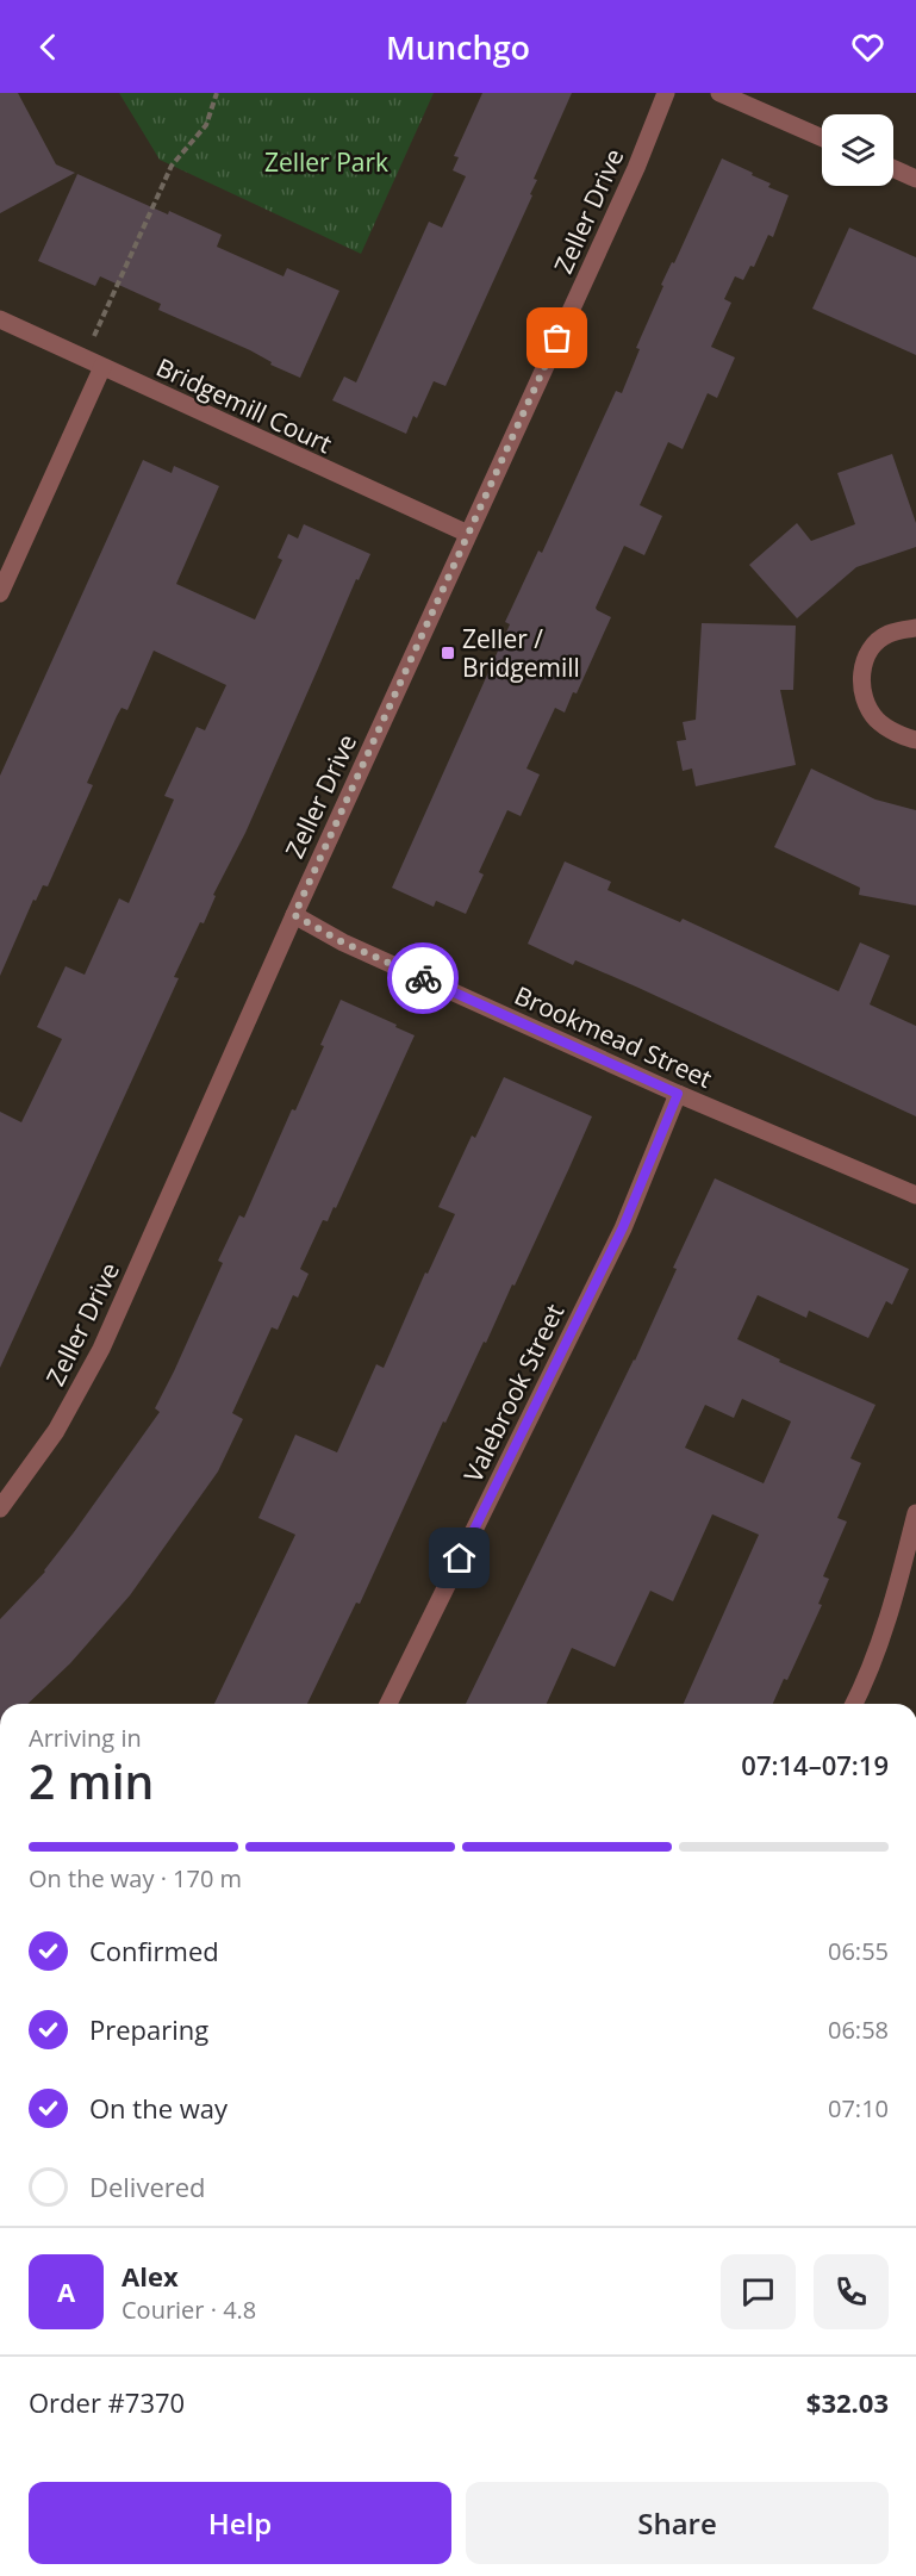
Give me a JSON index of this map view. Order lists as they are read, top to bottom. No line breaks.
{"streets":{"street":["Zeller Drive","Bridgemill Court","Brookmead Street","Valebrook Street"]},"crossings":[["Zeller Drive","Bridgemill Court"],["Zeller Drive","Brookmead Street"],["Brookmead Street","Valebrook Street"]],"parks":["Zeller Park"],"places":{"transit":["Zeller / Bridgemill"]},"page":{"header":"Munchgo","heading":["2 min","Arriving in","07:14–07:19"],"panel":["Alex","Courier · 4.8","Order #7370","$32.03"],"bar":"On the way · 170 m","list":[["Confirmed","06:55"],["Preparing","06:58"],["On the way","07:10"],"Delivered"],"round":"A","buttons":["Help","Share"]}}
